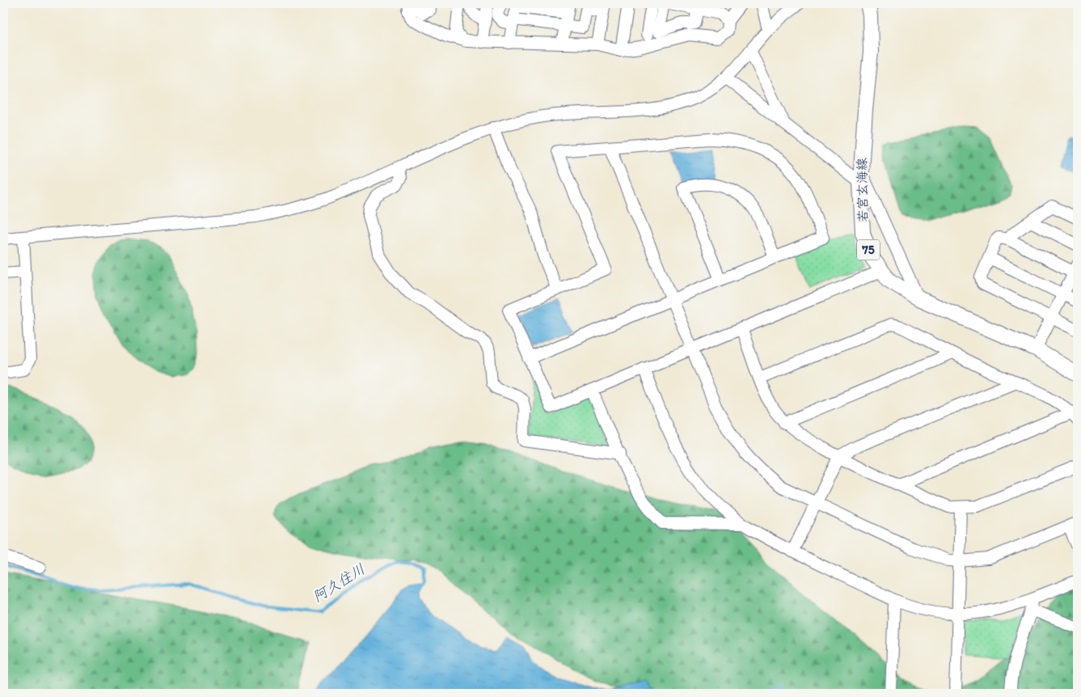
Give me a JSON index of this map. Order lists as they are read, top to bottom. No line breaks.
{"streets":{"main road":["若宮玄海線","75"]},"water":["阿久住川"]}
